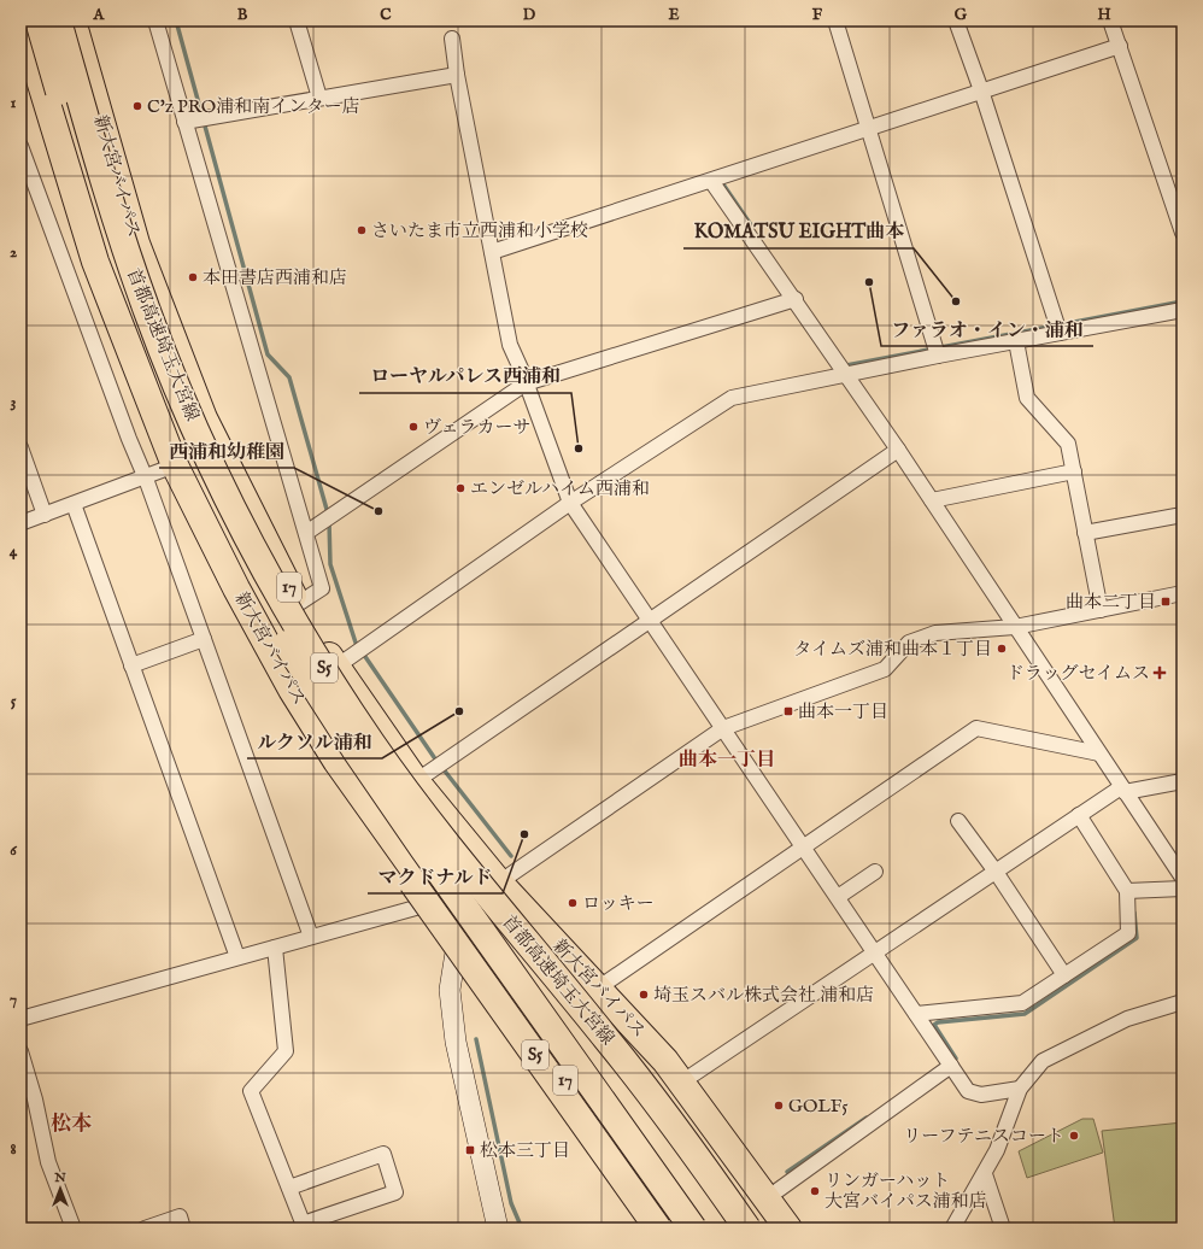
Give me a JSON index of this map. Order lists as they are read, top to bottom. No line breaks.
{"streets":{"highway":["新大宮バイパス","首都高速埼玉大宮線","17","S5"]},"crossings":[["新大宮バイパス","S5"]],"districts":["曲本一丁目","松本"],"places":{"other":["C'z PRO浦和南インター店","さいたま市立西浦和小学校","本田書店西浦和店","ファラオ・イン・浦和","KOMATSU EIGHT曲本","ヴェラカーサ","ローヤルパレス西浦和","エンゼルハイム西浦和","西浦和幼稚園","タイムズ浦和曲本１丁目","ルクソル浦和","マクドナルド","ロッキー","埼玉スバル株式会社 浦和店","GOLF5","リーフテニスコート","リンガーハット 大宮バイパス浦和店"],"transit":["曲本二丁目","曲本一丁目","松本三丁目"],"health":["ドラッグセイムス"]},"north":"top","grid":{"columns":["A","B","C","D","E","F","G","H"],"rows":["1","2","3","4","5","6","7","8"]}}
